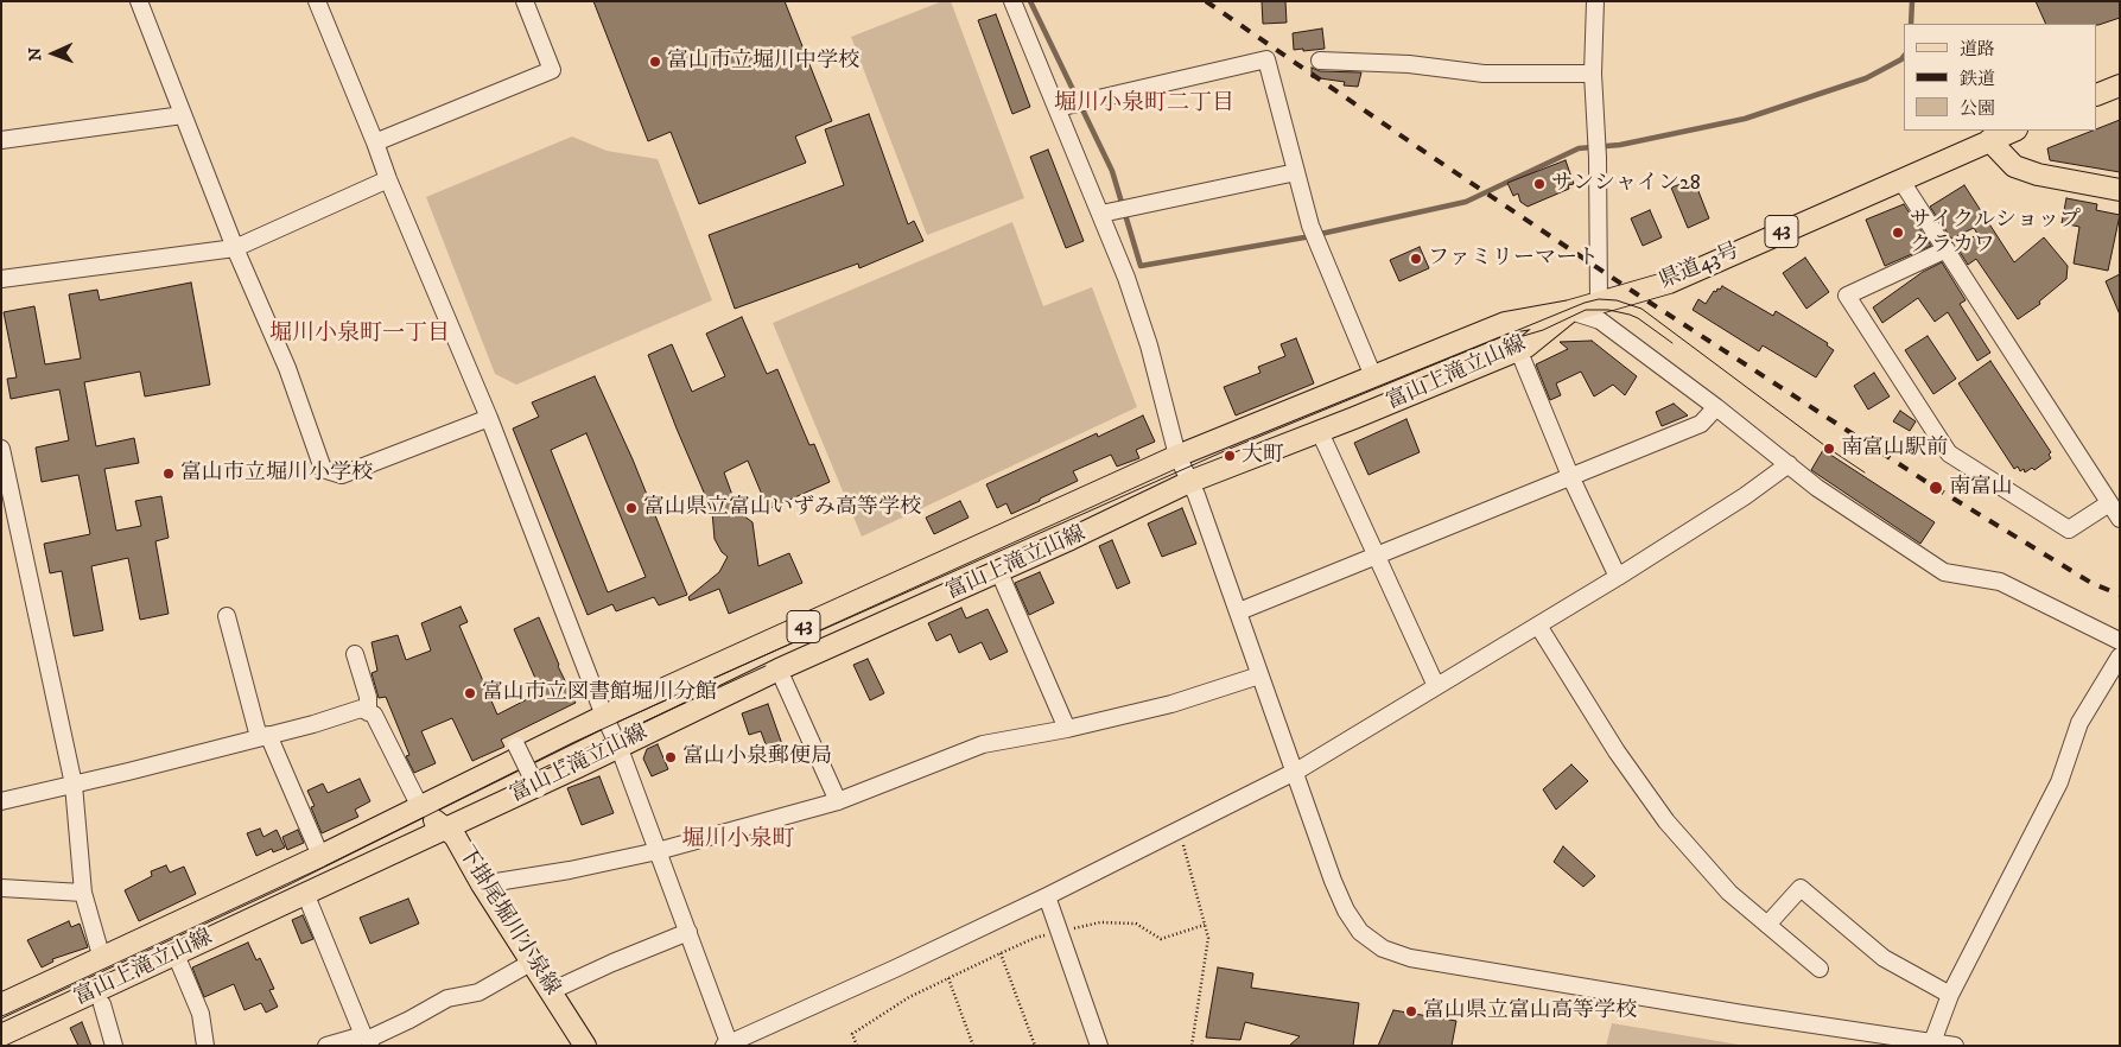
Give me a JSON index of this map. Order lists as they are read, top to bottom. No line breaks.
{"streets":{"main road":["43","県道43号","富山上滝立山線","下掛尾堀川小泉線"]},"crossings":[["43","県道43号"],["県道43号","富山上滝立山線"],["富山上滝立山線","下掛尾堀川小泉線"]],"districts":["堀川小泉町二丁目","堀川小泉町一丁目","堀川小泉町"],"places":["富山市立堀川中学校","サンシャイン28","サイクルショップ クラカワ","ファミリーマート","南富山駅前","大町","富山市立堀川小学校","南富山","富山県立富山いずみ高等学校","富山市立図書館堀川分館","富山小泉郵便局","富山県立富山高等学校"],"legend":["道路","鉄道","公園"],"north":"left"}
